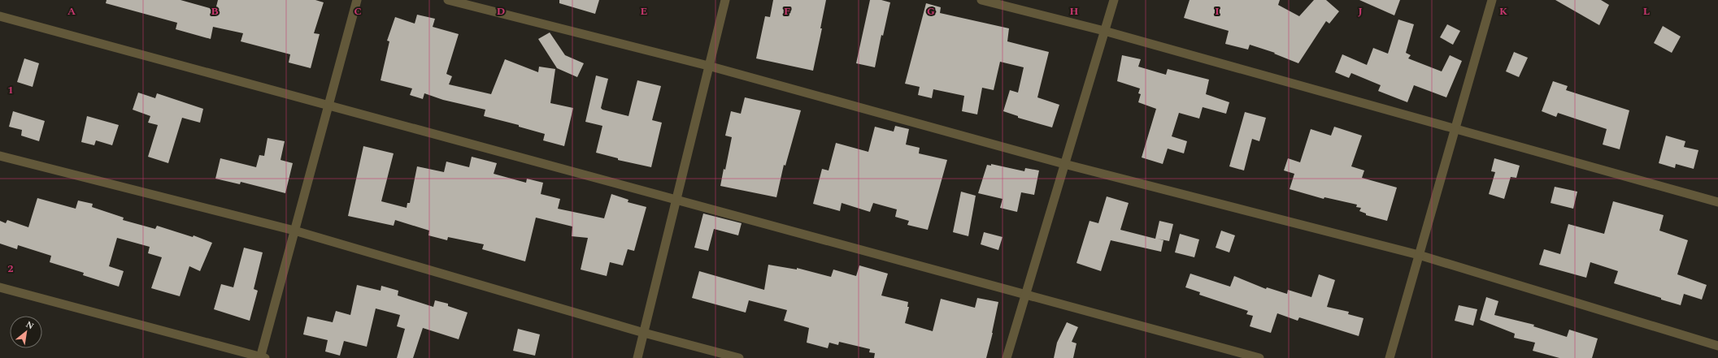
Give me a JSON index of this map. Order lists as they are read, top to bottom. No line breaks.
{"north":"top right","grid":{"columns":["A","B","C","D","E","F","G","H","I","J","K","L"],"rows":["1","2"]}}
